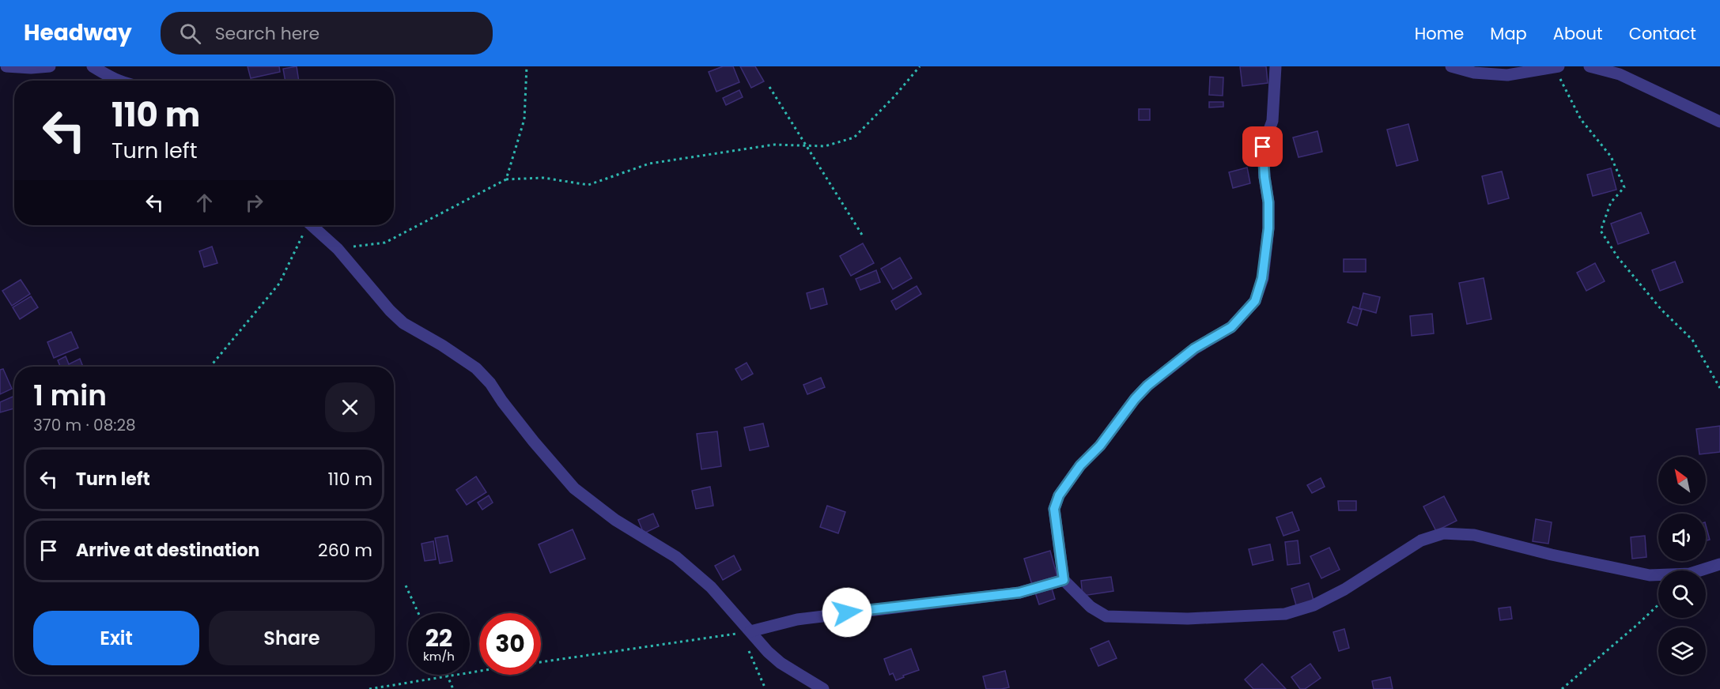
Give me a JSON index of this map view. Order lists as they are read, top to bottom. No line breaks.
{"north":"top left","page":{"header":"Headway","search":"Search here","nav":["Home","Map","About","Contact"],"turn":["110 m","Turn left"],"heading":["1 min","370 m · 08:28"],"list":[{"name":"Turn left","value":"110 m"},{"name":"Arrive at destination","value":"260 m"}],"buttons":["Exit","Share"],"speed":"22 km/h","limit":"30"}}
